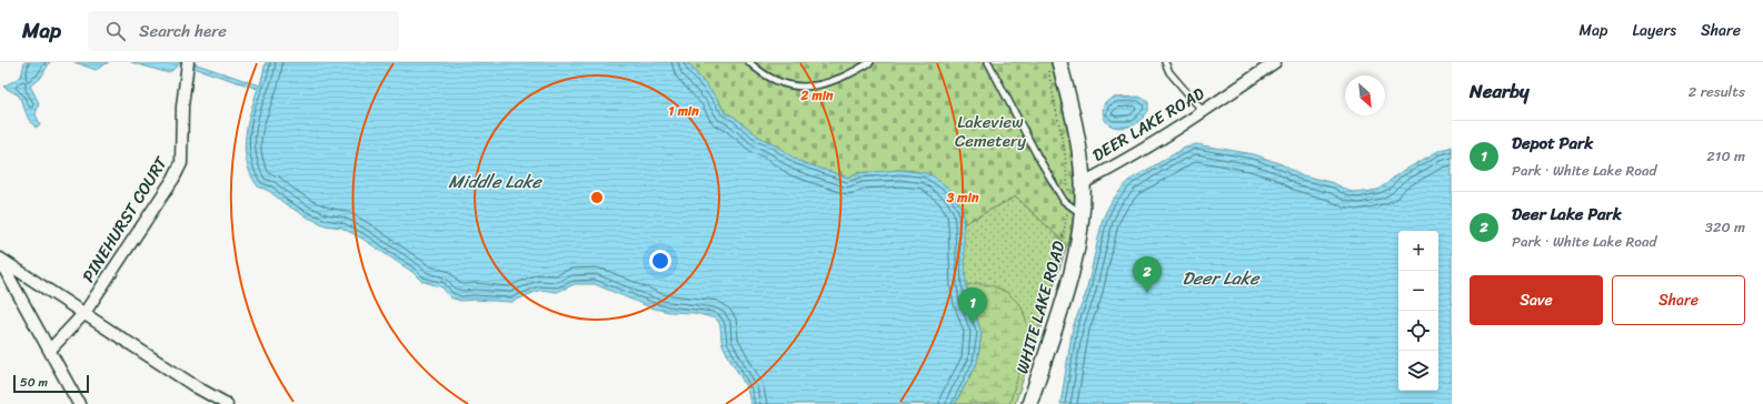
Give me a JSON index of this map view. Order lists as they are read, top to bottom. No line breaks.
{"streets":{"street":["DEER LAKE ROAD","PINEHURST COURT","WHITE LAKE ROAD"]},"crossings":[["DEER LAKE ROAD","WHITE LAKE ROAD"]],"water":["Middle Lake","Deer Lake"],"parks":["Lakeview Cemetery"],"scale_bar":"50 m","north":"bottom right","page":{"header":"Map","search":"Search here","nav":["Map","Layers","Share"],"heading":["Nearby","2 results"],"list":[{"mark":"1","name":"Depot Park","note":"Park · White Lake Road","value":"210 m"},{"mark":"2","name":"Deer Lake Park","note":"Park · White Lake Road","value":"320 m"}],"map_buttons":["+","−"],"pins":["2","1"],"buttons":["Save","Share"],"scale":"50 m"},"rings":["2 min","1 min","3 min"]}
